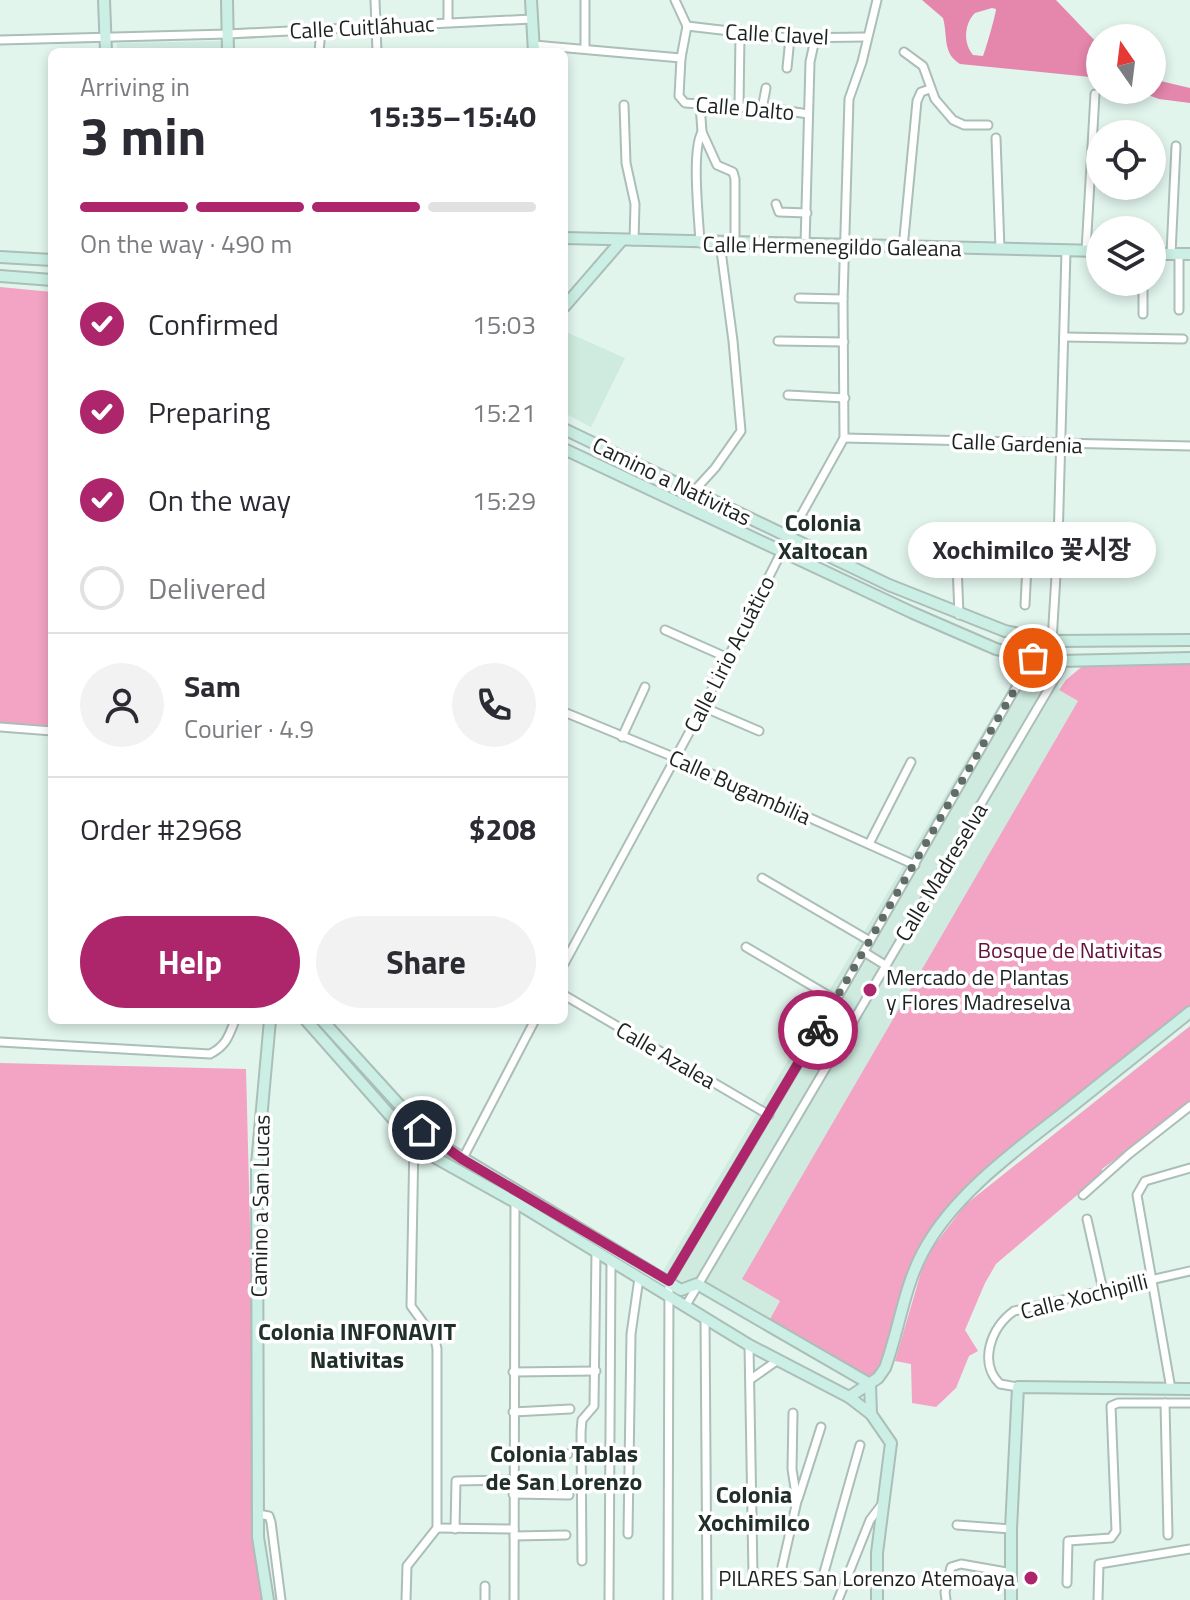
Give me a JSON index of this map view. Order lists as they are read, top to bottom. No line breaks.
{"streets":{"main road":["Calle Hermenegildo Galeana","Camino a Nativitas","Camino a San Lucas"],"street":["Calle Cuitláhuac","Calle Clavel","Calle Dalto","Calle Gardenia","Calle Lirio Acuático","Calle Bugambilia","Calle Madreselva","Calle Azalea","Calle Xochipilli"]},"crossings":[["Calle Clavel","Calle Lirio Acuático"],["Calle Hermenegildo Galeana","Calle Lirio Acuático"],["Calle Gardenia","Calle Lirio Acuático"],["Camino a Nativitas","Calle Lirio Acuático"],["Camino a Nativitas","Calle Madreselva"],["Calle Lirio Acuático","Calle Bugambilia"],["Calle Bugambilia","Calle Madreselva"],["Calle Madreselva","Calle Azalea"]],"districts":["Colonia Xaltocan","Colonia INFONAVIT Nativitas","Colonia Tablas de San Lorenzo","Colonia Xochimilco"],"parks":["Bosque de Nativitas"],"places":["Xochimilco 꽃시장","Mercado de Plantas y Flores Madreselva","PILARES San Lorenzo Atemoaya"],"north":"top","page":{"heading":["3 min","Arriving in","15:35–15:40"],"panel":["Sam","Courier · 4.9","Order #2968","$208"],"bar":"On the way · 490 m","list":[["Confirmed","15:03"],["Preparing","15:21"],["On the way","15:29"],"Delivered"],"bubble":"Xochimilco 꽃시장","buttons":["Help","Share"]}}
